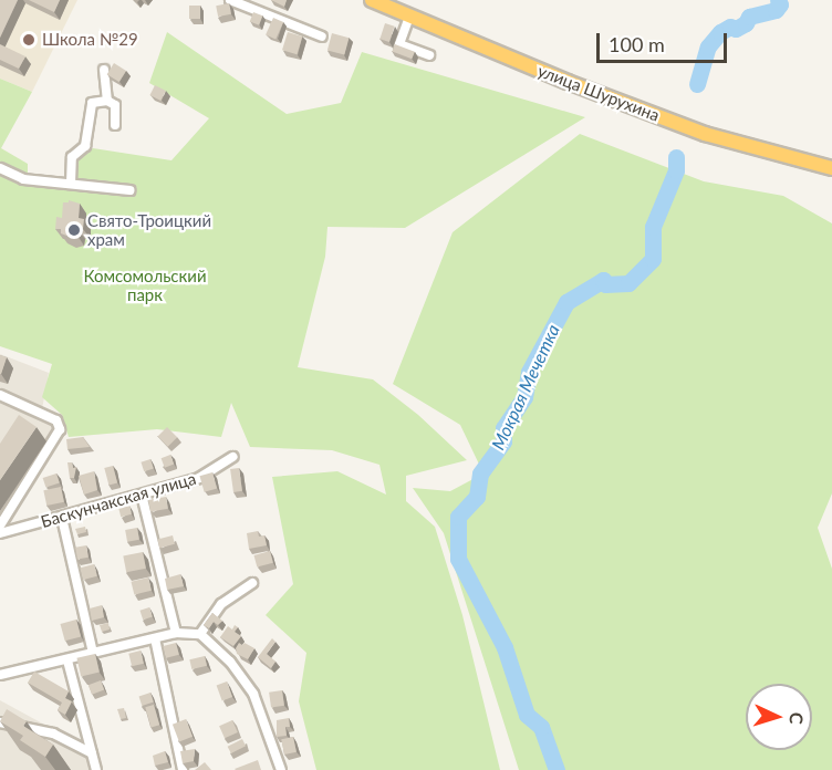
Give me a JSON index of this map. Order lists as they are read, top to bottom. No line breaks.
{"streets":{"highway":["улица Шурухина"],"street":["Баскунчакская улица"]},"water":["Мокрая Мечетка"],"parks":["Комсомольский парк"],"places":["Школа №29","Свято-Троицкий храм"],"scale_bar":"100 m","north":"right"}
